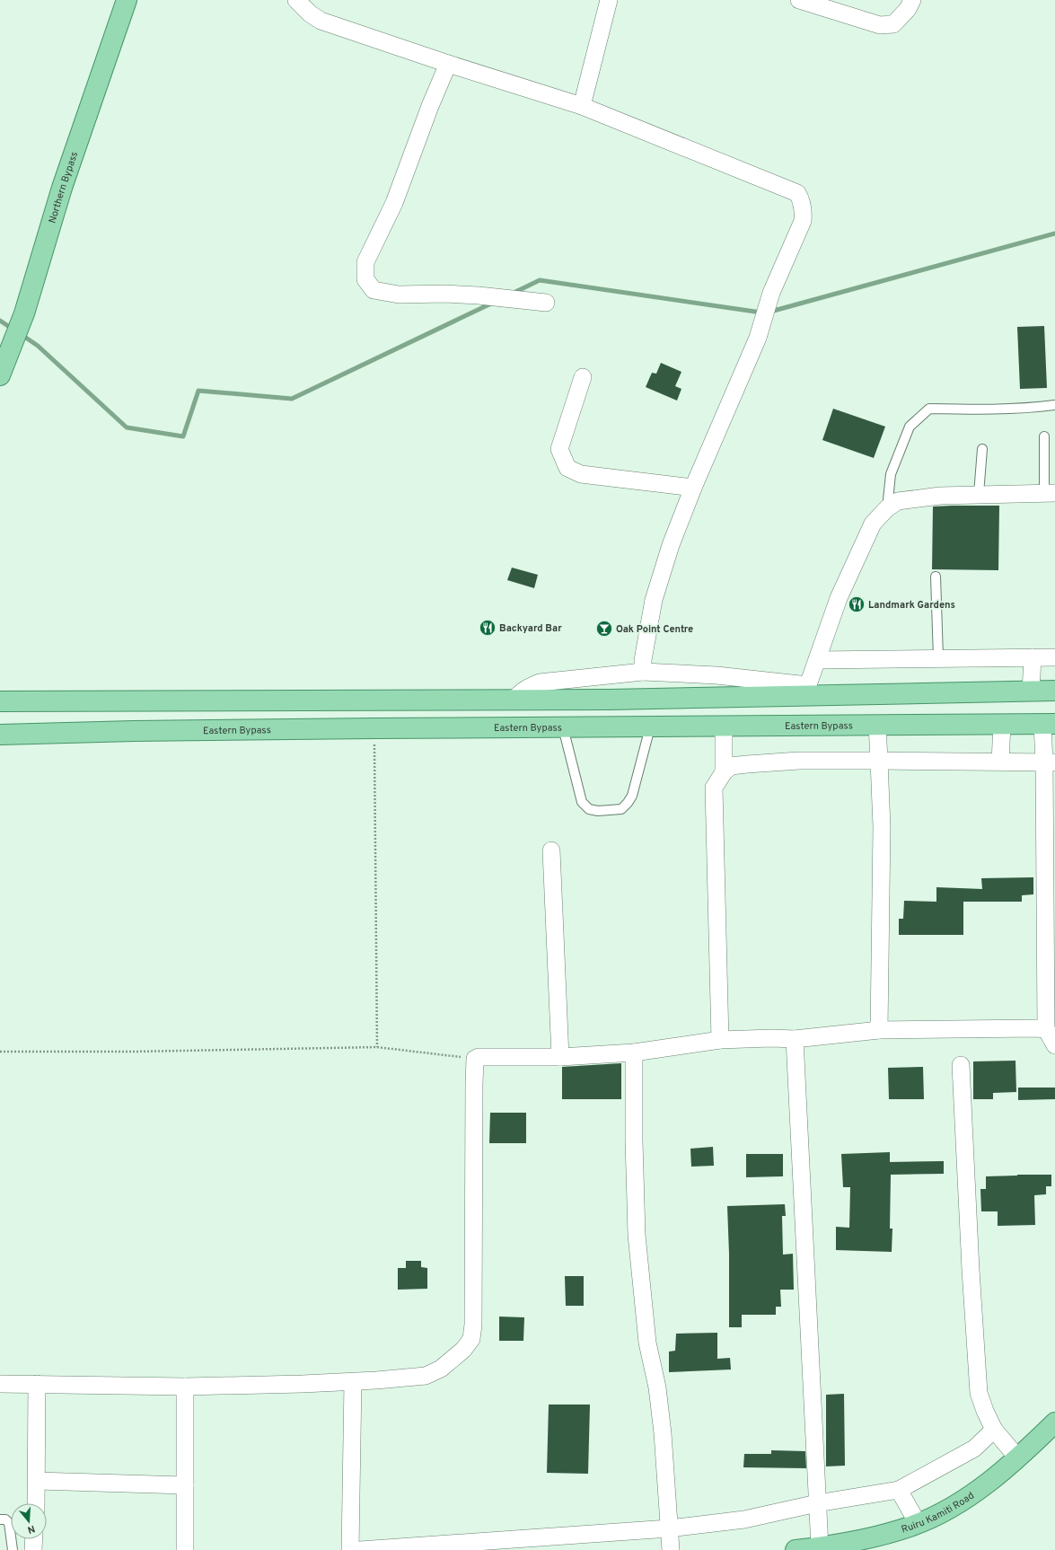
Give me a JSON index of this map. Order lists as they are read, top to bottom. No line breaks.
{"streets":{"main road":["Northern Bypass","Eastern Bypass","Ruiru Kamiti Road"]},"places":{"restaurant":["Landmark Gardens","Backyard Bar"],"bar":["Oak Point Centre"]},"north":"bottom"}
